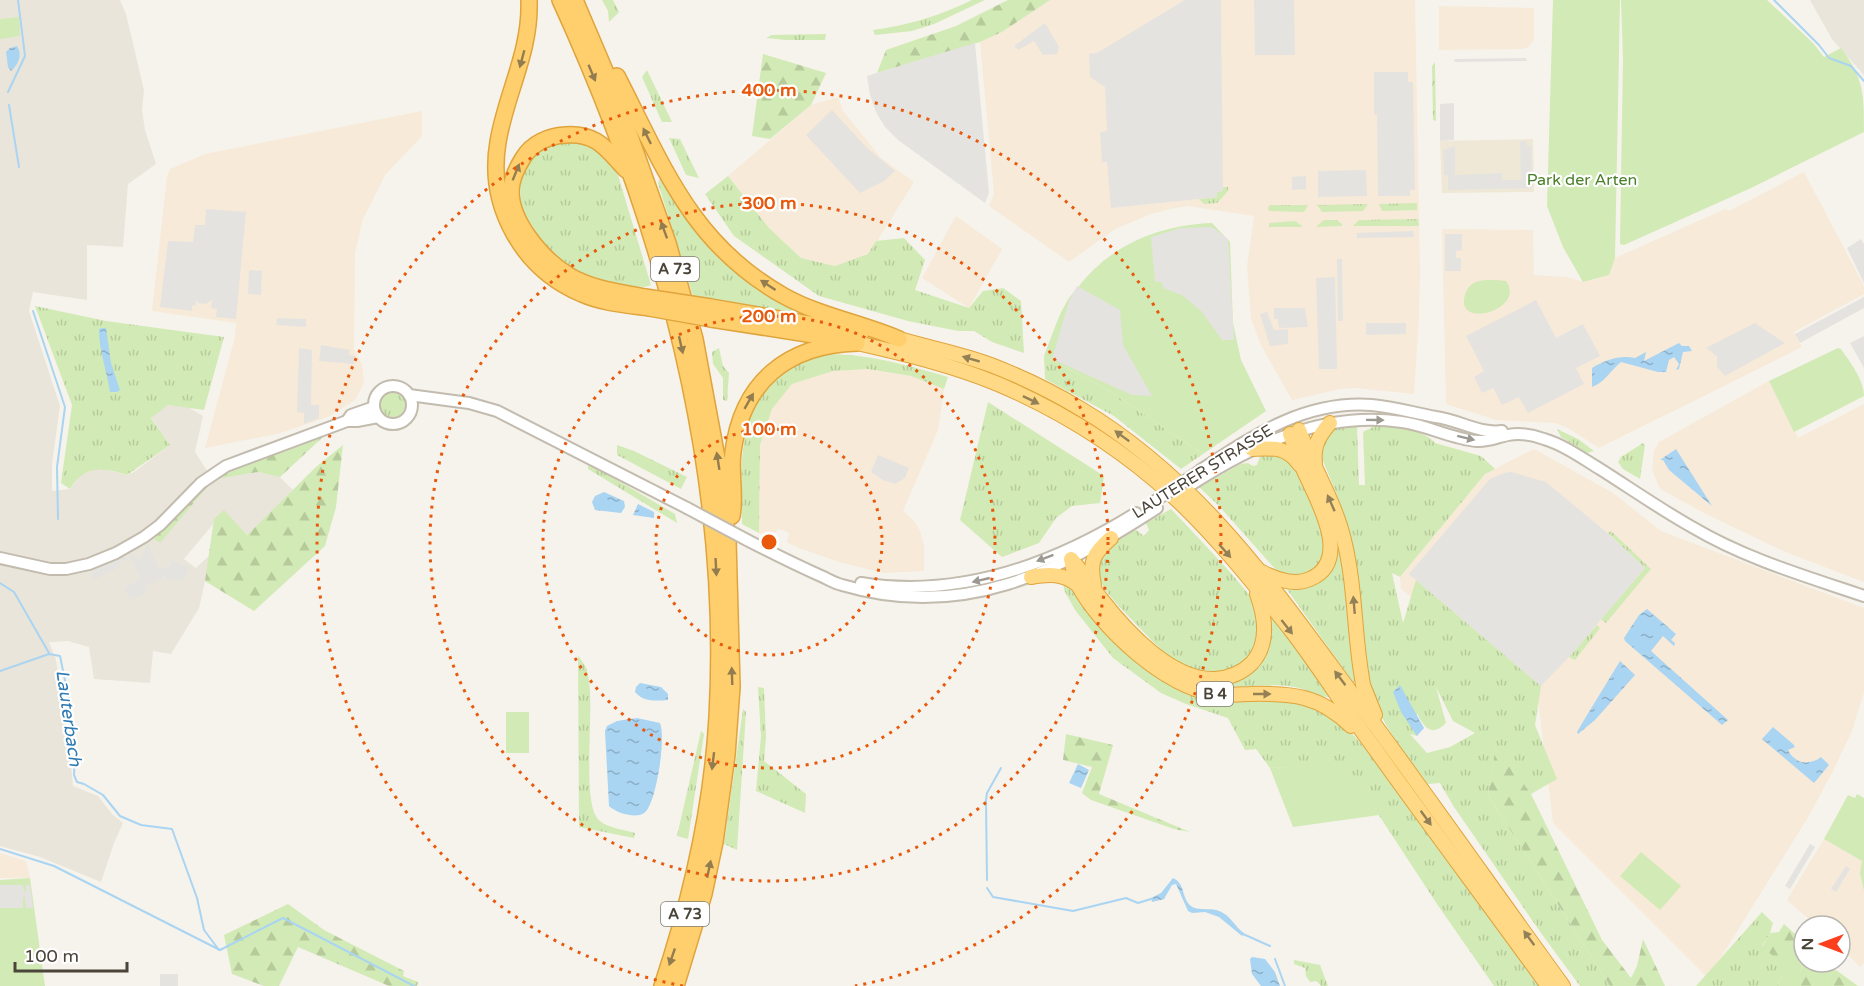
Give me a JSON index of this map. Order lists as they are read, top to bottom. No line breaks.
{"streets":{"highway":["A 73","B 4"],"street":["LAUTERER STRASSE"]},"water":["Lauterbach"],"parks":["Park der Arten"],"scale_bar":"100 m","north":"left","rings":["400 m","300 m","200 m","100 m"]}
